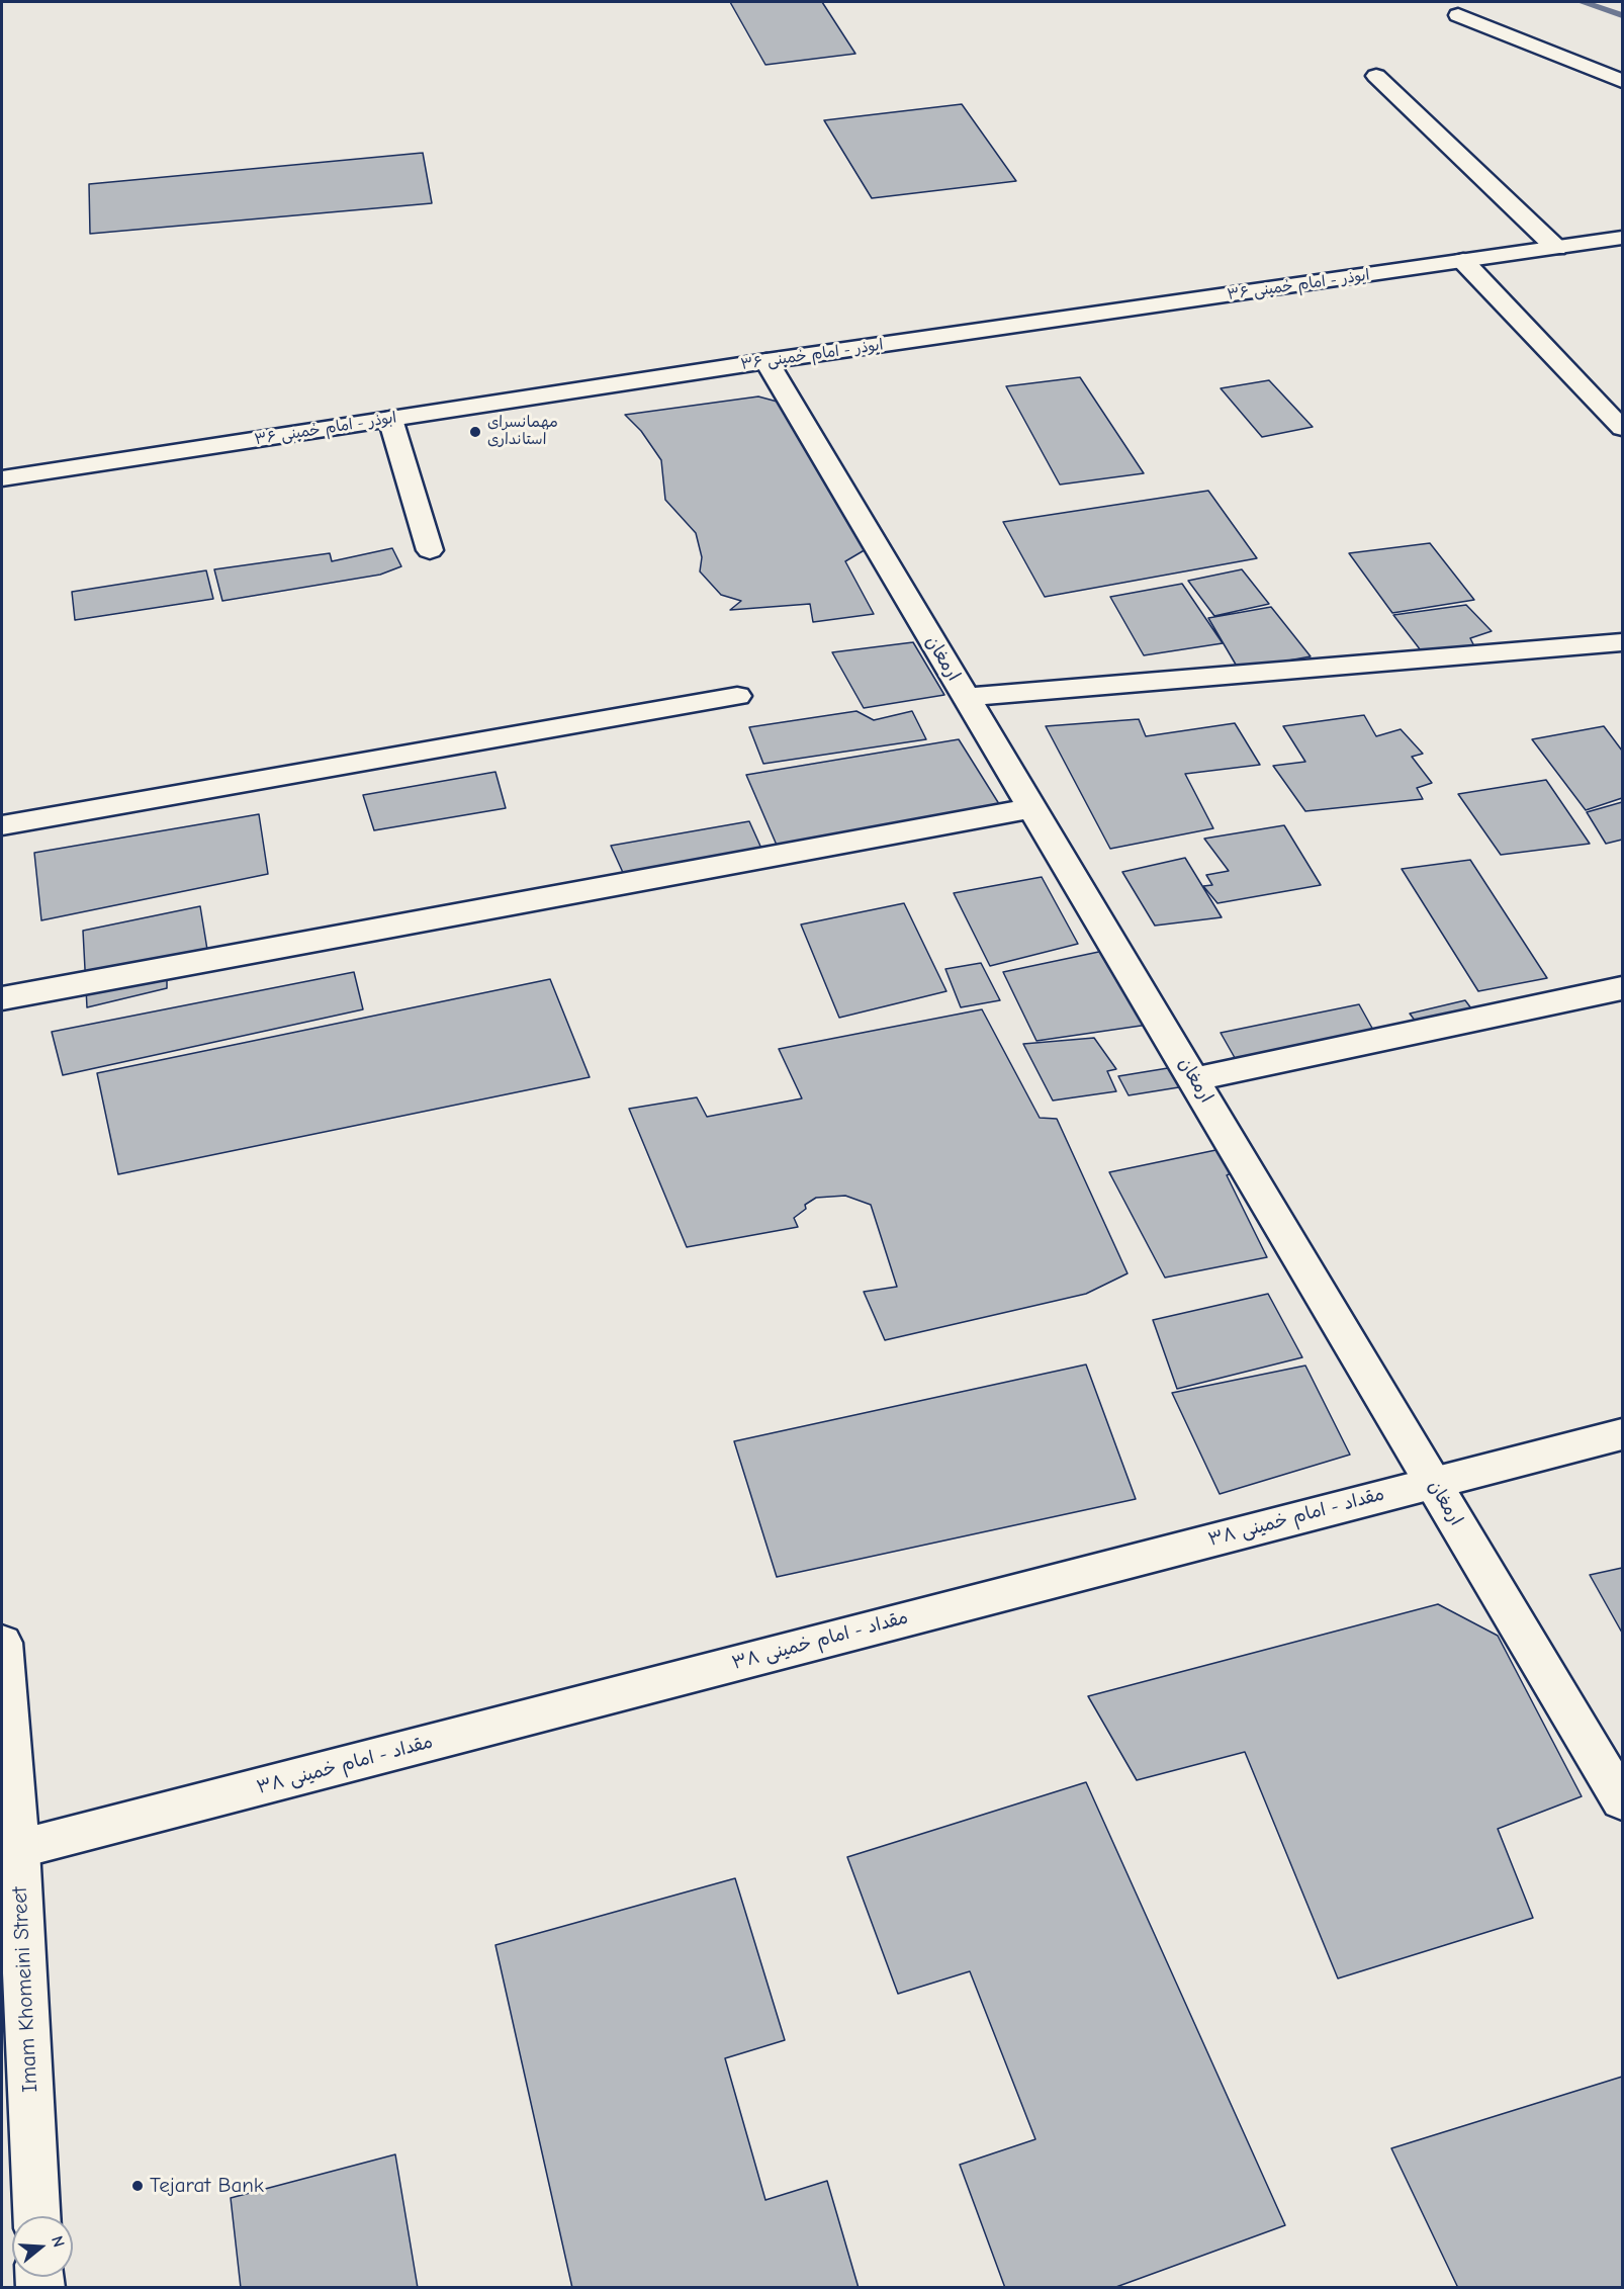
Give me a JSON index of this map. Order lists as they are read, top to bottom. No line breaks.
{"streets":{"street":["ابوذر - امام خمینی ۳۶","ارمغان","مقداد - امام خمینی ۳۸","Imam Khomeini Street"]},"crossings":[["ابوذر - امام خمینی ۳۶","ارمغان"],["ارمغان","مقداد - امام خمینی ۳۸"],["مقداد - امام خمینی ۳۸","Imam Khomeini Street"]],"places":["مهمانسرای استانداری","Tejarat Bank"],"north":"right"}
